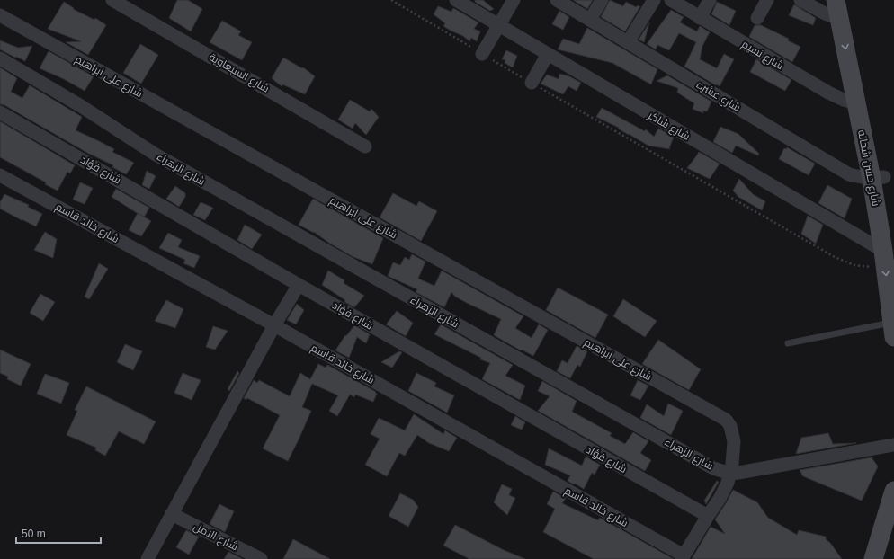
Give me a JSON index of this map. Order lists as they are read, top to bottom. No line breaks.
{"streets":{"main road":["شارع حسن شحاته"],"street":["شارع نسيم","شارع السبعاوية","شارع على ابراهيم","شارع عشره","شارع شاكر","شارع الزهراء","شارع فؤاد","شارع خالد قاسم","شارع الامل"]},"crossings":[["شارع نسيم","شارع حسن شحاته"],["شارع على ابراهيم","شارع الزهراء"],["شارع عشره","شارع حسن شحاته"],["شارع شاكر","شارع حسن شحاته"]],"scale_bar":"50 m"}
